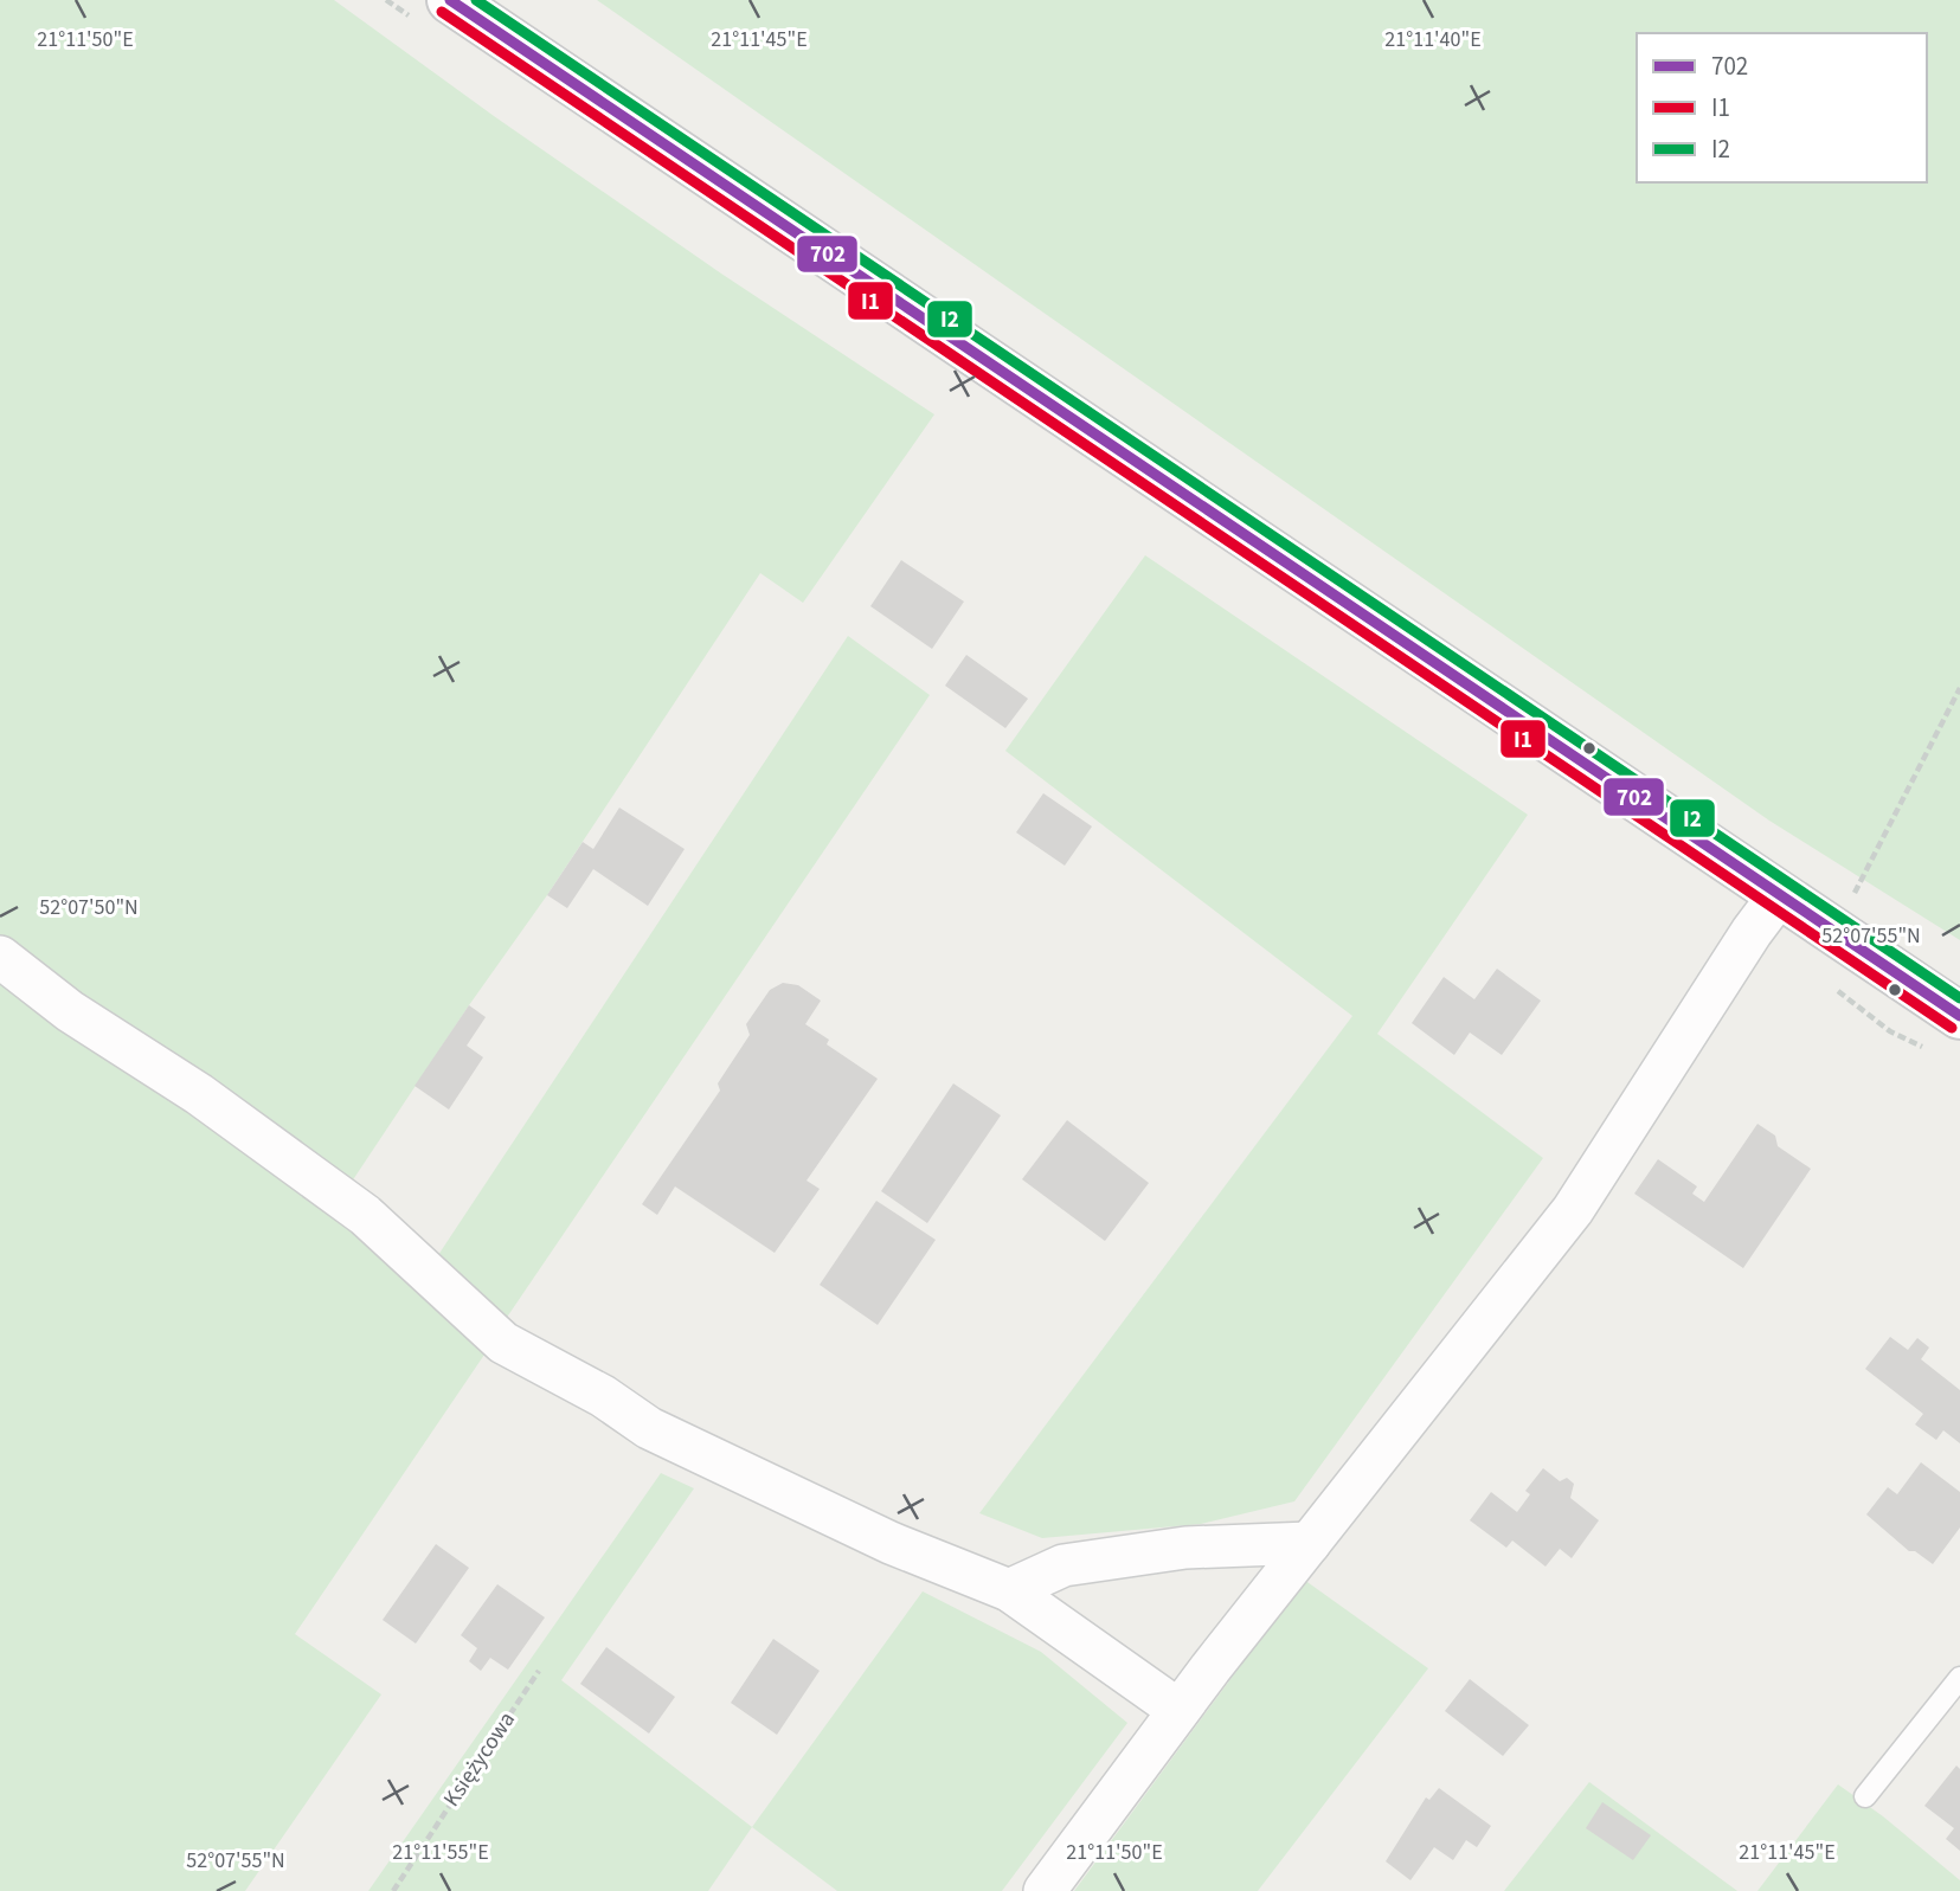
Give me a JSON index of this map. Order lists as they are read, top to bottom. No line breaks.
{"streets":{"path":["Księżycowa"]},"lines":["transit line 702","transit line I2","transit line I1"],"legend":["702","I1","I2"],"coordinates":["21°11'50\"E","21°11'45\"E","21°11'40\"E","52°07'50\"N","52°07'55\"N","21°11'55\"E"]}
